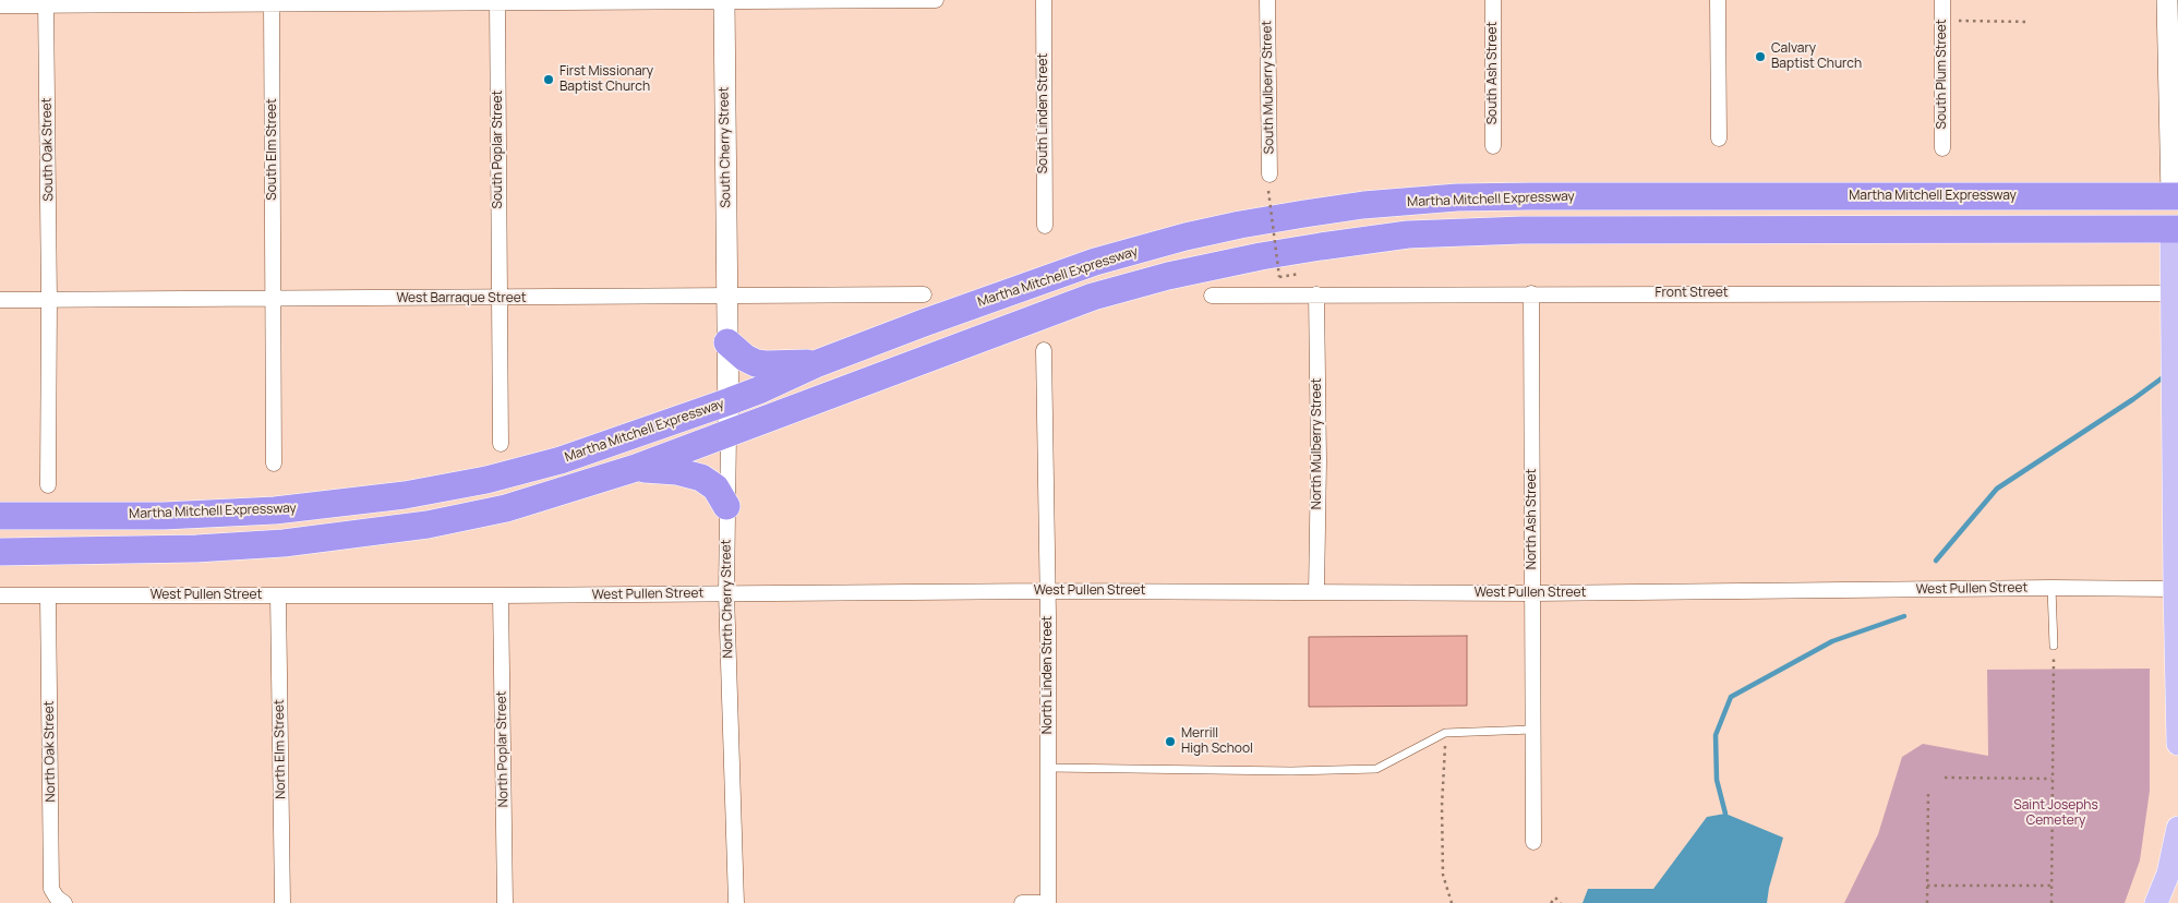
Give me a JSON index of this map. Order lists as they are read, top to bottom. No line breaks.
{"streets":{"highway":["Martha Mitchell Expressway"],"main road":["South Cherry Street","North Cherry Street"],"street":["South Ash Street","South Plum Street","South Mulberry Street","South Linden Street","South Oak Street","South Elm Street","South Poplar Street","Front Street","West Barraque Street","North Mulberry Street","North Ash Street","West Pullen Street","North Linden Street","North Elm Street","North Poplar Street","North Oak Street"]},"crossings":[["South Cherry Street","West Barraque Street"],["South Cherry Street","North Cherry Street"],["South Oak Street","West Barraque Street"],["South Elm Street","West Barraque Street"],["South Poplar Street","West Barraque Street"],["Martha Mitchell Expressway","North Cherry Street"],["Front Street","North Mulberry Street"],["Front Street","North Ash Street"],["West Barraque Street","North Cherry Street"],["North Mulberry Street","West Pullen Street"],["North Ash Street","West Pullen Street"],["West Pullen Street","North Cherry Street"],["West Pullen Street","North Linden Street"],["West Pullen Street","North Elm Street"],["West Pullen Street","North Poplar Street"],["West Pullen Street","North Oak Street"]],"parks":["Saint Josephs Cemetery"],"places":["Calvary Baptist Church","First Missionary Baptist Church","Merrill High School"]}
